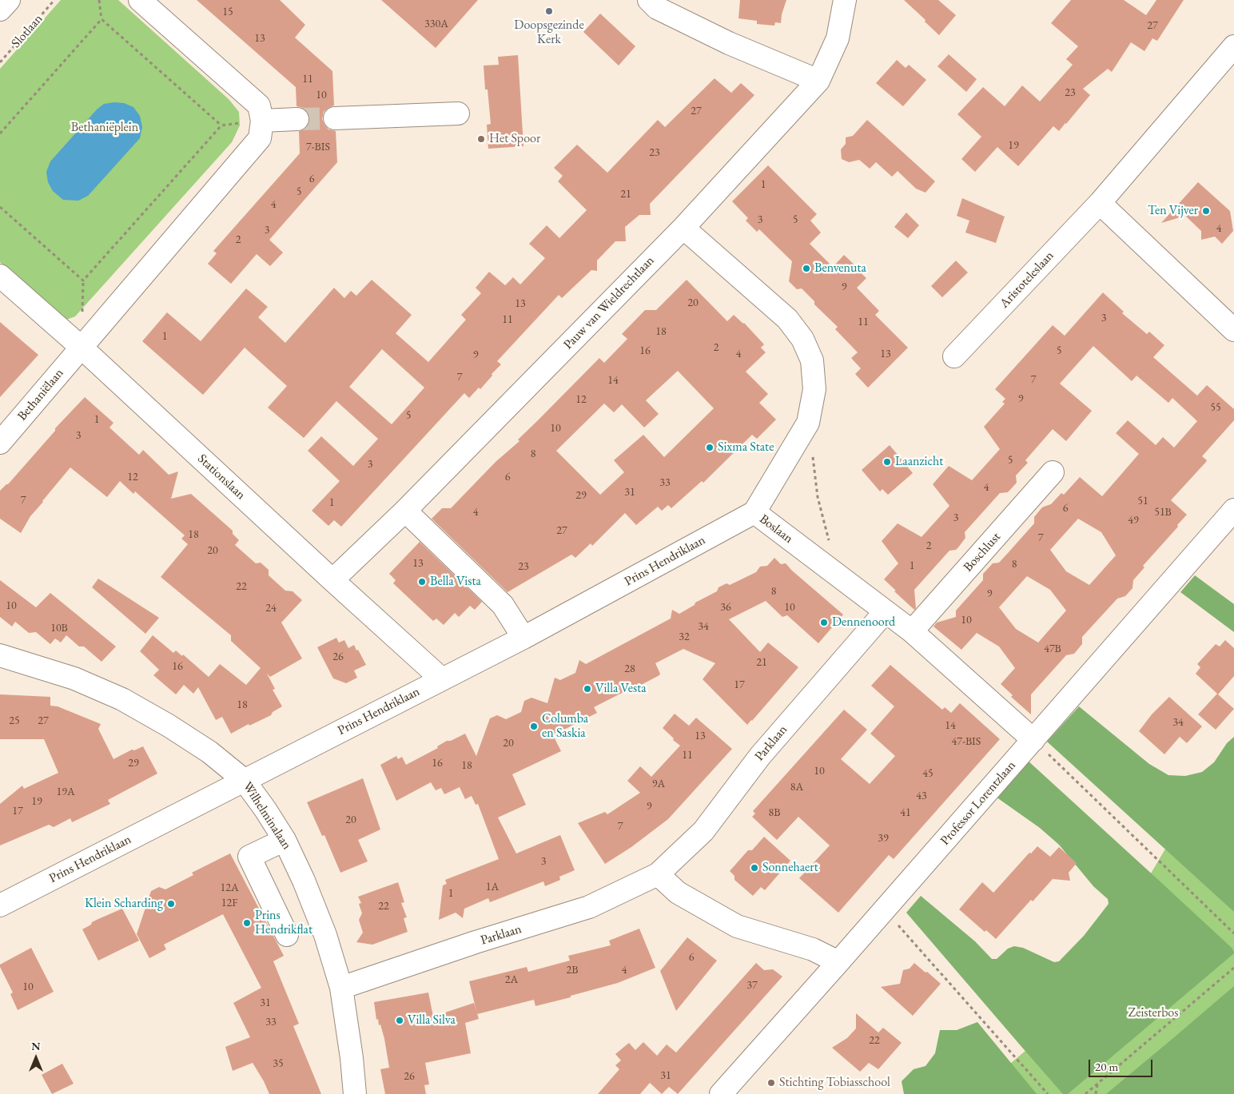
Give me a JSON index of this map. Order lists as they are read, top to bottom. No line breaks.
{"streets":{"street":["Aristoteleslaan","Pauw van Wieldrechtlaan","Bethaniëlaan","Stationslaan","Boslaan","Boschlust","Prins Hendriklaan","Parklaan","Professor Lorentzlaan","Wilhelminalaan"],"path":["Slotlaan"]},"crossings":[["Pauw van Wieldrechtlaan","Stationslaan"],["Pauw van Wieldrechtlaan","Boslaan"],["Bethaniëlaan","Stationslaan"],["Stationslaan","Prins Hendriklaan"],["Boslaan","Boschlust"],["Boslaan","Prins Hendriklaan"],["Boslaan","Parklaan"],["Boslaan","Professor Lorentzlaan"],["Prins Hendriklaan","Wilhelminalaan"],["Parklaan","Wilhelminalaan"]],"parks":["Bethaniëplein","Zeisterbos"],"places":["Doopsgezinde Kerk","Het Spoor","Ten Vijver","Benvenuta","Sixma State","Laanzicht","Bella Vista","Dennenoord","Villa Vesta","Columba en Saskia","Sonnehaert","Klein Scharding","Prins Hendrikflat","Villa Silva","Stichting Tobiasschool"],"house_numbers":["15","330A","27","13","11","23","10","27","19","7-BIS","23","6","1","5","21","4","3","5","4","3","2","9","20","13","3","11","11","18","1","2","16","5","4","13","9","7","7","14","9","12","55","5","1","10","3","8","5","3","12","6","33","4","31","29","7","51","1","6","4","51B","3","49","27","18","7","2","20","13","8","1","23","22","8","9","10","36","10","24","10","34","10B","32","47B","26","21","16","28","17","18","25","27","34","14","13","47-BIS","20","11","29","16","18","10","45","9A","8A","19A","43","19","9","17","8B","41","20","7","39","3","1A","12A","1","12F","22","6","2B","4","2A","37","10","31","33","22","35","31","26"],"scale_bar":"20 m","north":"top"}
